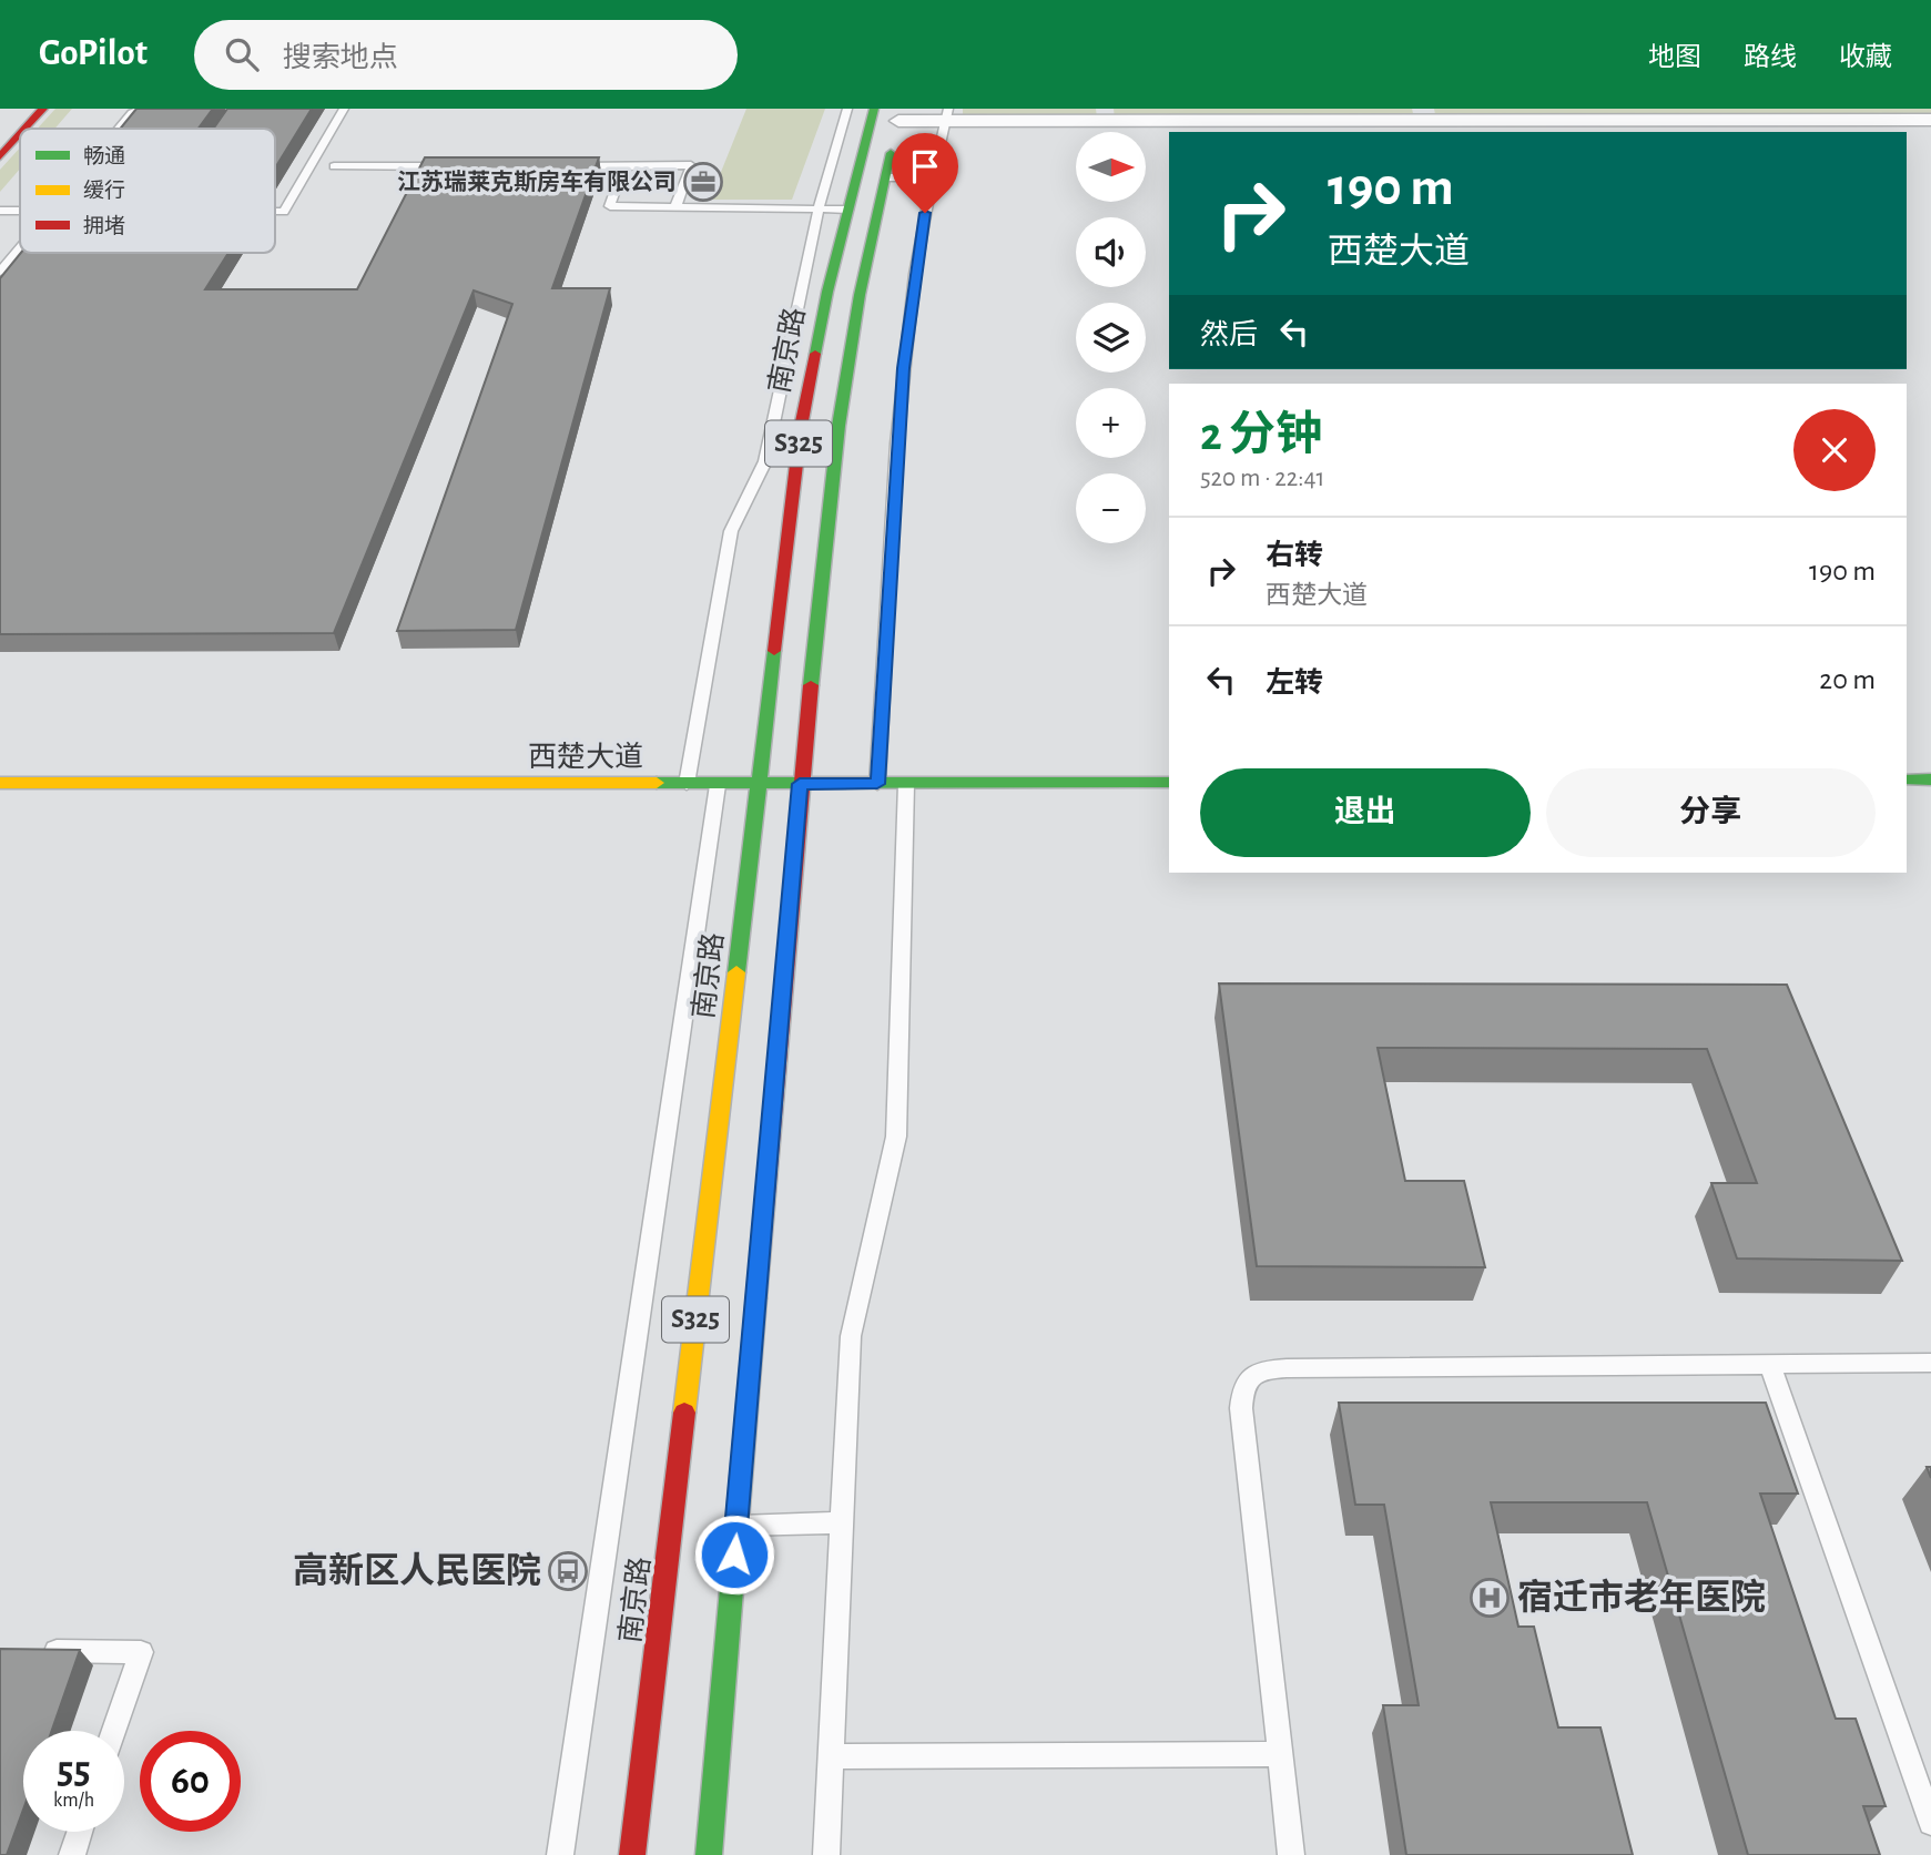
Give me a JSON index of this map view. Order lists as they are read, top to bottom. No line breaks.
{"streets":{"main road":["南京路","S325","西楚大道"]},"crossings":[["南京路","西楚大道"]],"places":{"office":["江苏瑞莱克斯房车有限公司"],"bus stop":["高新区人民医院"],"hospital":["宿迁市老年医院"]},"legend":["畅通","缓行","拥堵"],"north":"right","page":{"header":"GoPilot","search":"搜索地点","nav":["地图","路线","收藏"],"map_buttons":["+","−"],"turn":["190 m","西楚大道"],"then":"然后","heading":["2 分钟","520 m · 22:41"],"list":[{"name":"右转","note":"西楚大道","value":"190 m"},{"name":"左转","value":"20 m"}],"buttons":["退出","分享"],"speed":"55 km/h","limit":"60"}}
